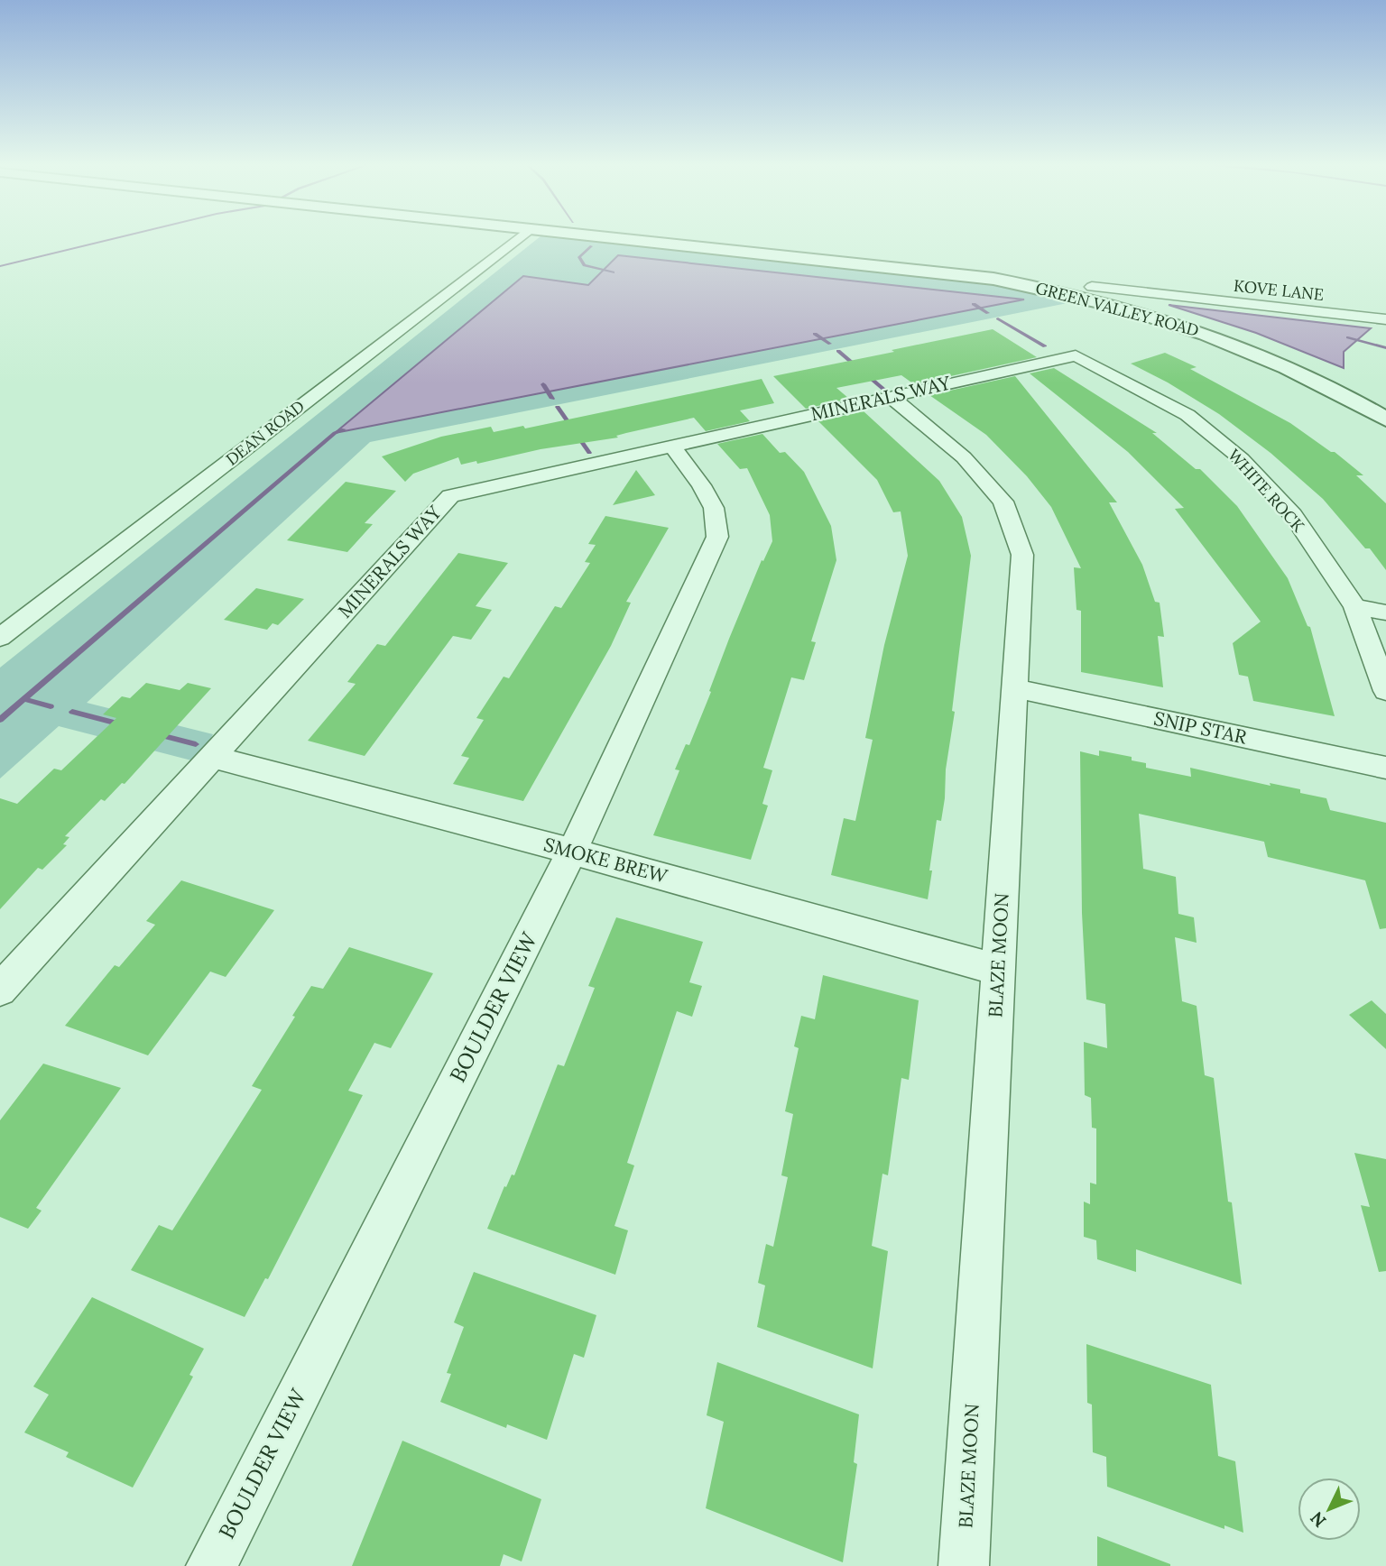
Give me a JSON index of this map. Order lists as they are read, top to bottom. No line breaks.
{"streets":{"street":["KOVE LANE","GREEN VALLEY ROAD","MINERALS WAY","DEAN ROAD","WHITE ROCK","SNIP STAR","SMOKE BREW","BLAZE MOON","BOULDER VIEW"]},"crossings":[["MINERALS WAY","WHITE ROCK"],["MINERALS WAY","SMOKE BREW"],["MINERALS WAY","BLAZE MOON"],["MINERALS WAY","BOULDER VIEW"],["SNIP STAR","BLAZE MOON"],["SMOKE BREW","BLAZE MOON"],["SMOKE BREW","BOULDER VIEW"]],"north":"bottom left"}
